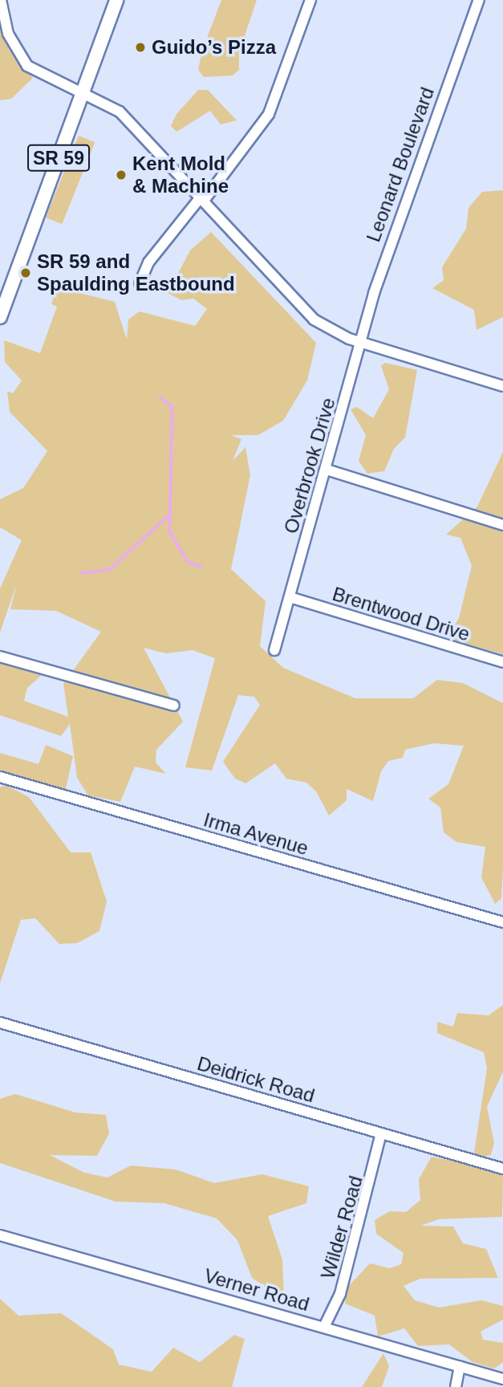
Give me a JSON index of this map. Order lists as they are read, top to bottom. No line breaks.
{"streets":{"main road":["SR 59"],"street":["Leonard Boulevard","Overbrook Drive","Brentwood Drive","Irma Avenue","Deidrick Road","Wilder Road","Verner Road"]},"crossings":[["Leonard Boulevard","Overbrook Drive"],["Overbrook Drive","Brentwood Drive"],["Deidrick Road","Wilder Road"],["Wilder Road","Verner Road"]],"places":["Guido’s Pizza","Kent Mold & Machine","SR 59 and Spaulding Eastbound"]}
